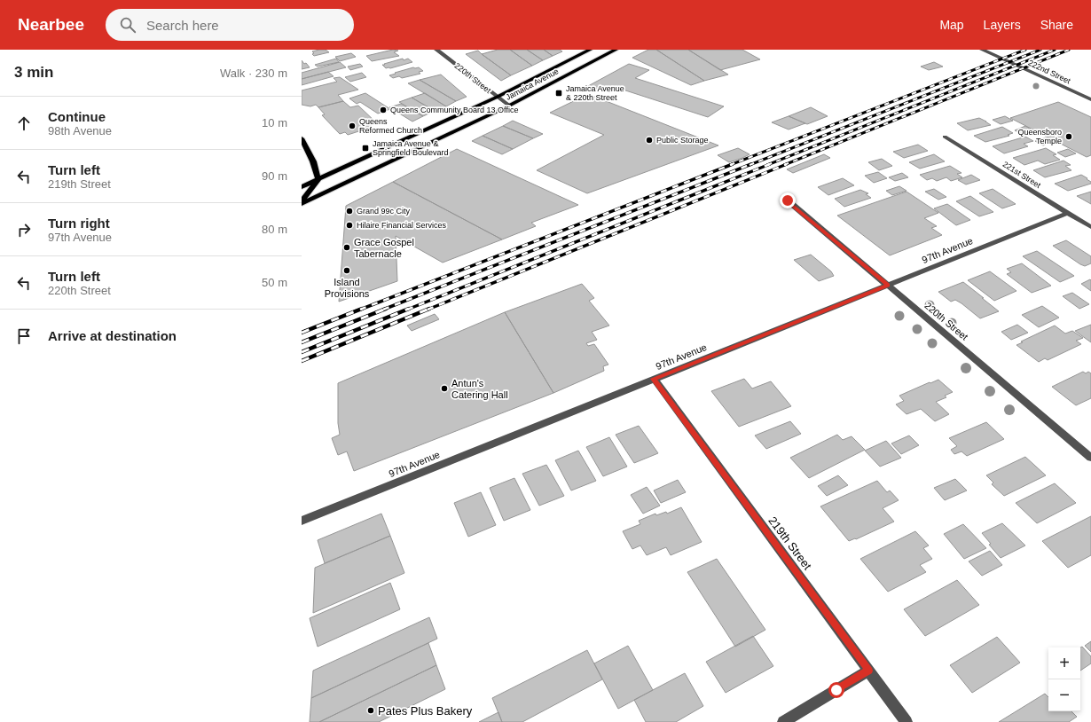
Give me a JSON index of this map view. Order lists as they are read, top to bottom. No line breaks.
{"streets":{"main road":["Jamaica Avenue"],"street":["222nd Street","220th Street","221st Street","97th Avenue","219th Street"]},"crossings":[["220th Street","Jamaica Avenue"],["220th Street","97th Avenue"],["221st Street","97th Avenue"],["97th Avenue","219th Street"]],"places":{"transit":["Jamaica Avenue & 220th Street","Jamaica Avenue & Springfield Boulevard"],"other":["Queens Community Board 13 Office","Queens Reformed Church","Queensboro Temple","Public Storage","Grand 99c City","Hilaire Financial Services","Grace Gospel Tabernacle","Island Provisions","Antun's Catering Hall","Pates Plus Bakery"]},"page":{"header":"Nearbee","search":"Search here","nav":["Map","Layers","Share"],"heading":["3 min","Walk · 230 m"],"list":[["Continue","98th Avenue","10 m"],["Turn left","219th Street","90 m"],["Turn right","97th Avenue","80 m"],["Turn left","220th Street","50 m"],"Arrive at destination"],"map_buttons":["+","−"]}}
